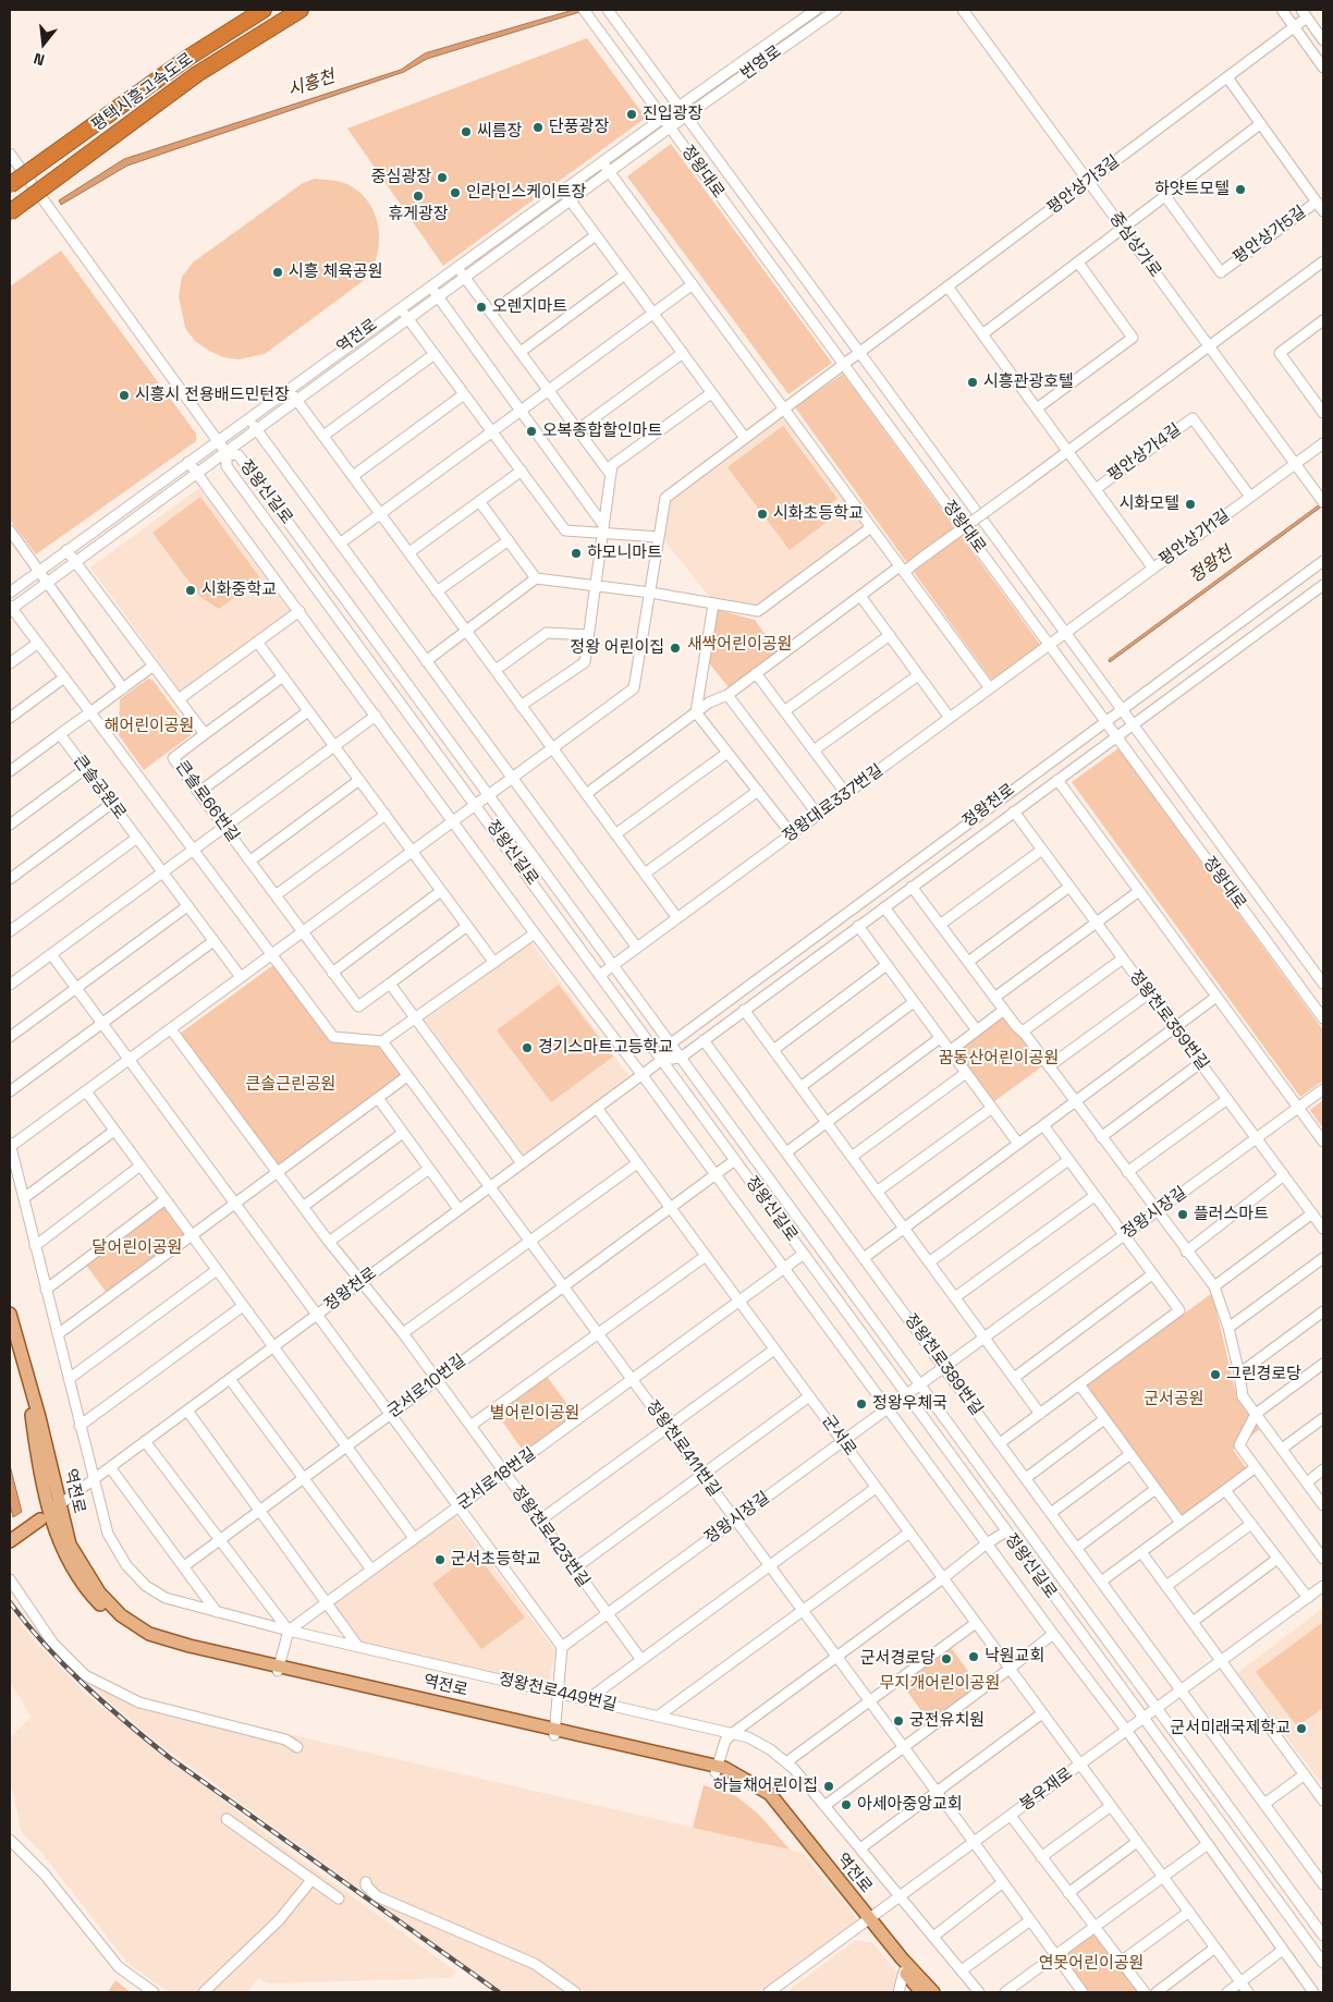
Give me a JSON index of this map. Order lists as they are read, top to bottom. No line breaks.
{"streets":{"highway":["평택시흥고속도로"],"main road":["역전로"],"street":["번영로","정왕대로","평안상가3길","평안상가5길","중심상가로","평안상가4길","정왕신길로","평안상가1길","큰솔공원로","큰솔로66번길","정왕대로337번길","정왕천로","정왕천로359번길","정왕시장길","정왕천로389번길","군서로10번길","군서로","정왕천로411번길","군서로18번길","정왕천로423번길","정왕천로449번길","봉우재로"]},"crossings":[["번영로","정왕대로"],["번영로","역전로"],["정왕대로","평안상가3길"],["정왕대로","역전로"],["정왕대로","평안상가1길"],["정왕대로","정왕대로337번길"],["정왕대로","정왕천로"],["평안상가3길","평안상가5길"],["평안상가3길","중심상가로"],["평안상가3길","평안상가4길"],["평안상가3길","정왕신길로"],["평안상가3길","큰솔공원로"],["평안상가3길","큰솔로66번길"],["평안상가3길","정왕천로423번길"],["평안상가3길","정왕천로449번길"],["중심상가로","평안상가1길"],["역전로","정왕신길로"],["역전로","정왕천로"],["역전로","봉우재로"],["평안상가4길","평안상가1길"],["정왕신길로","정왕대로337번길"],["정왕신길로","정왕천로"],["정왕신길로","정왕시장길"],["정왕신길로","군서로10번길"],["정왕신길로","군서로18번길"],["정왕신길로","봉우재로"],["평안상가1길","정왕대로337번길"],["정왕천로","정왕천로359번길"],["정왕천로","정왕천로389번길"],["정왕천로","군서로"],["정왕천로","정왕천로411번길"],["정왕천로","정왕천로423번길"],["정왕천로","정왕천로449번길"],["정왕천로359번길","정왕시장길"],["정왕시장길","정왕천로389번길"],["정왕시장길","군서로"],["정왕시장길","정왕천로411번길"],["정왕시장길","정왕천로423번길"],["정왕천로389번길","봉우재로"],["군서로10번길","군서로"],["군서로10번길","정왕천로411번길"],["군서로10번길","정왕천로423번길"],["군서로","군서로18번길"],["군서로","봉우재로"],["정왕천로411번길","군서로18번길"],["정왕천로411번길","봉우재로"],["군서로18번길","정왕천로423번길"],["군서로18번길","정왕천로449번길"],["정왕천로449번길","봉우재로"]],"water":["시흥천","정왕천"],"parks":["새싹어린이공원","해어린이공원","꿈동산어린이공원","큰솔근린공원","달어린이공원","군서공원","별어린이공원","무지개어린이공원","연못어린이공원"],"places":["진입광장","단풍광장","씨름장","중심광장","하얏트모텔","인라인스케이트장","휴게광장","시흥 체육공원","오렌지마트","시흥관광호텔","시흥시 전용배드민턴장","오복종합할인마트","시화모텔","시화초등학교","하모니마트","시화중학교","정왕 어린이집","경기스마트고등학교","플러스마트","그린경로당","정왕우체국","군서초등학교","낙원교회","군서경로당","궁전유치원","군서미래국제학교","하늘채어린이집","아세아중앙교회"],"north":"bottom"}
